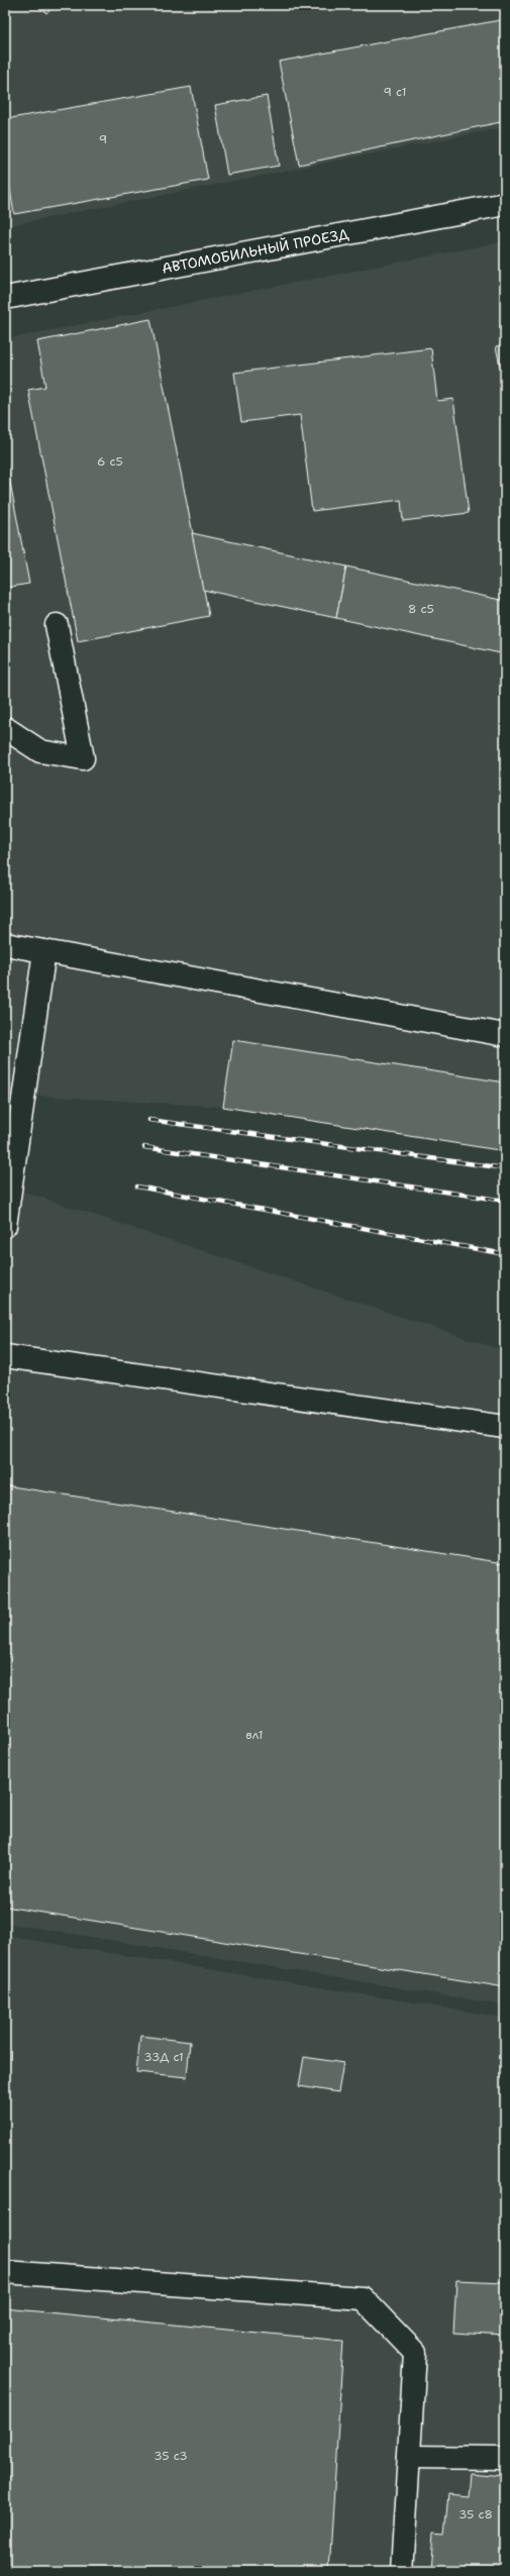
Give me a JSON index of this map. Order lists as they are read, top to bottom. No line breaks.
{"streets":{"street":["АВТОМОБИЛЬНЫЙ ПРОЕЗД"]},"house_numbers":["9 с1","9","6 с5","8 с5","вл1","33Д с1","35 с3","35 с8"]}
